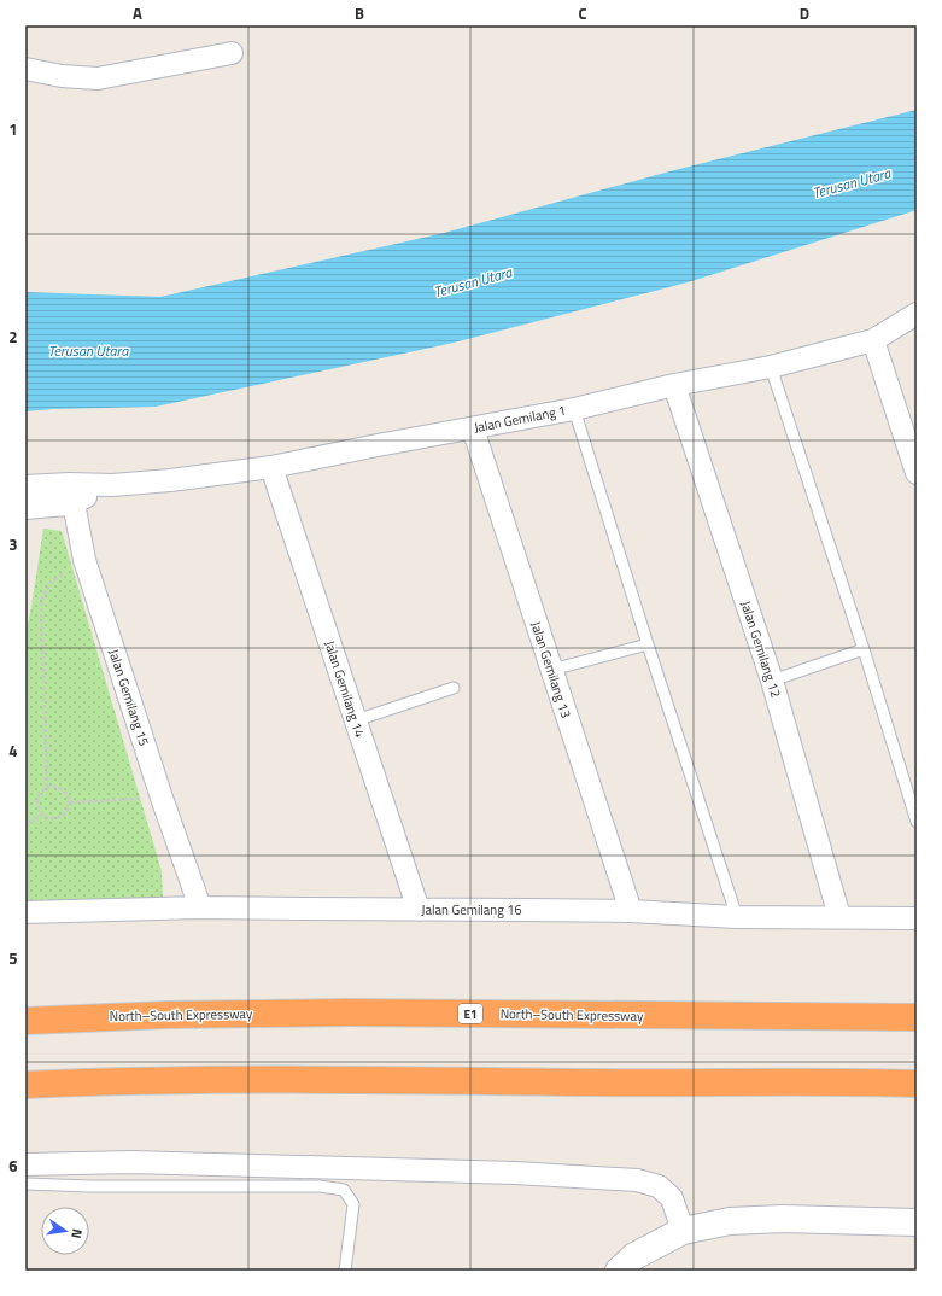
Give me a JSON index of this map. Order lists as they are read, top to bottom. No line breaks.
{"streets":{"highway":["E1","North–South Expressway"],"street":["Jalan Gemilang 1","Jalan Gemilang 12","Jalan Gemilang 13","Jalan Gemilang 14","Jalan Gemilang 15","Jalan Gemilang 16"]},"crossings":[["Jalan Gemilang 1","Jalan Gemilang 12"],["Jalan Gemilang 1","Jalan Gemilang 13"],["Jalan Gemilang 1","Jalan Gemilang 14"],["Jalan Gemilang 1","Jalan Gemilang 15"],["Jalan Gemilang 12","Jalan Gemilang 16"],["Jalan Gemilang 13","Jalan Gemilang 16"],["Jalan Gemilang 14","Jalan Gemilang 16"],["Jalan Gemilang 15","Jalan Gemilang 16"]],"water":["Terusan Utara"],"north":"right","grid":{"columns":["A","B","C","D"],"rows":["1","2","3","4","5","6"]}}
